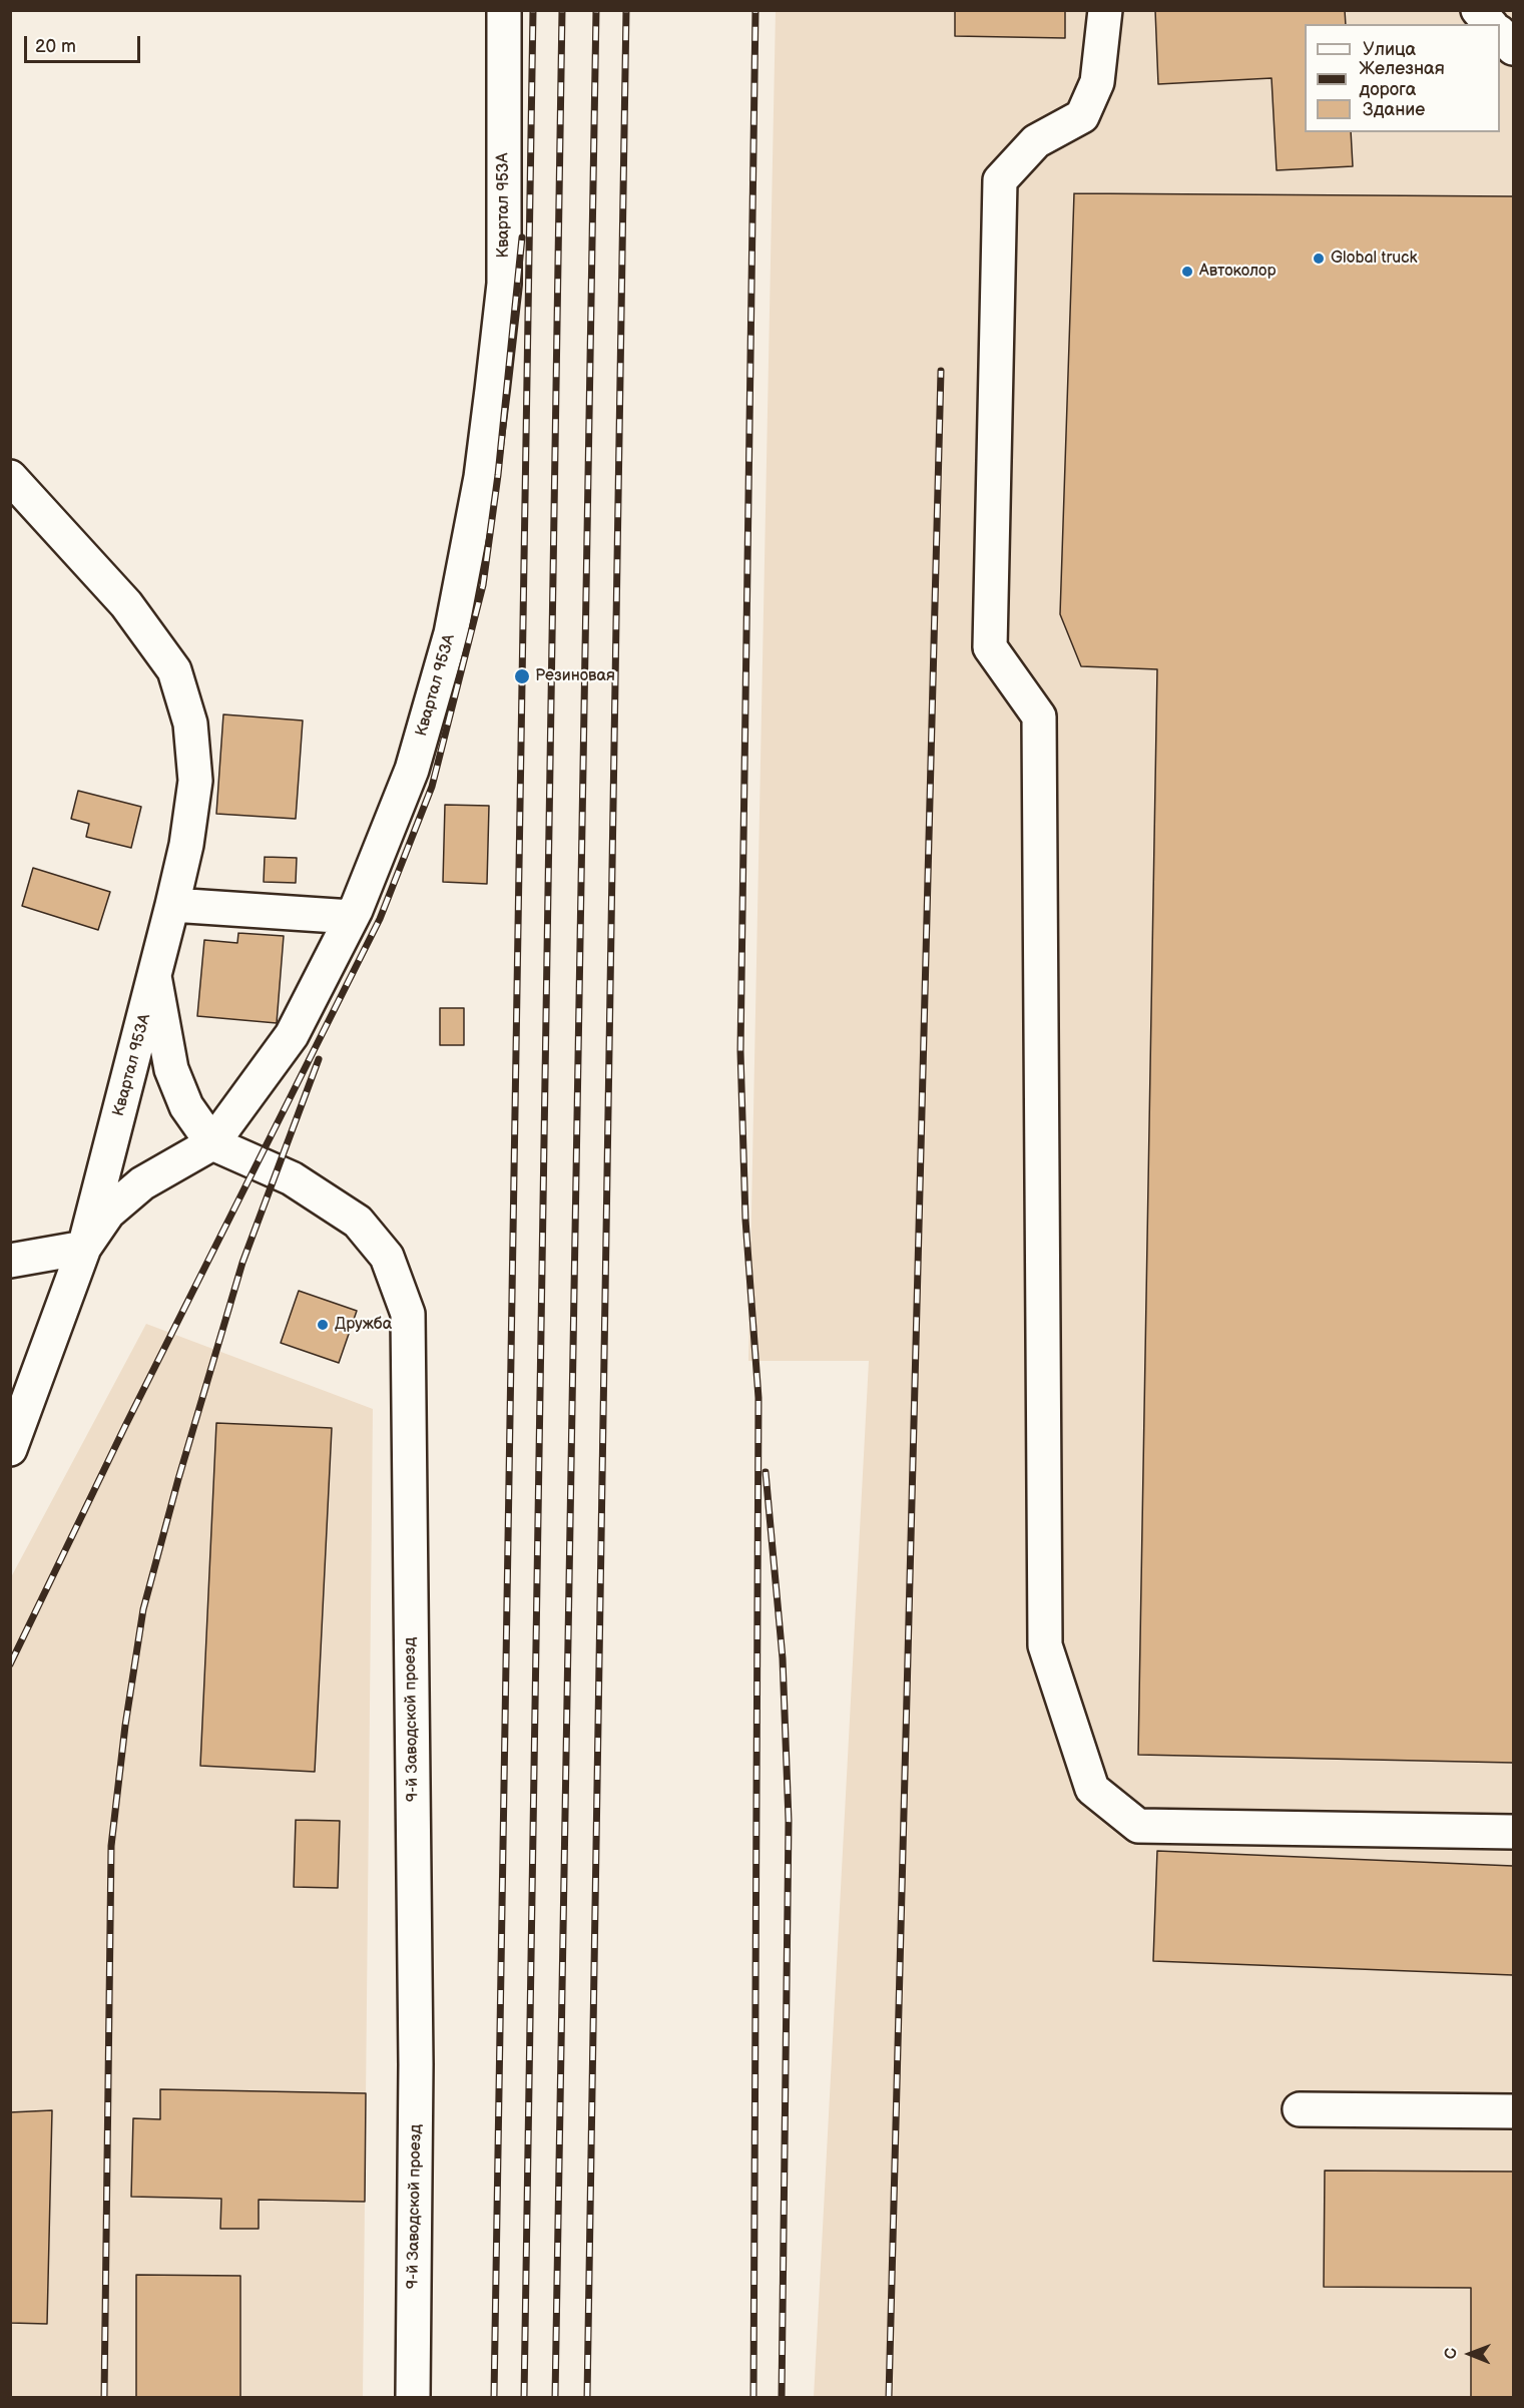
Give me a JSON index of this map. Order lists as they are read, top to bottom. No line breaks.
{"streets":{"street":["Квартал 953А","9-й Заводской проезд"]},"crossings":[["Квартал 953А","9-й Заводской проезд"]],"places":["Global truck","Автоколор","Резиновая","Дружба"],"legend":["Улица","Железная дорога","Здание"],"scale_bar":"20 m","north":"left"}
